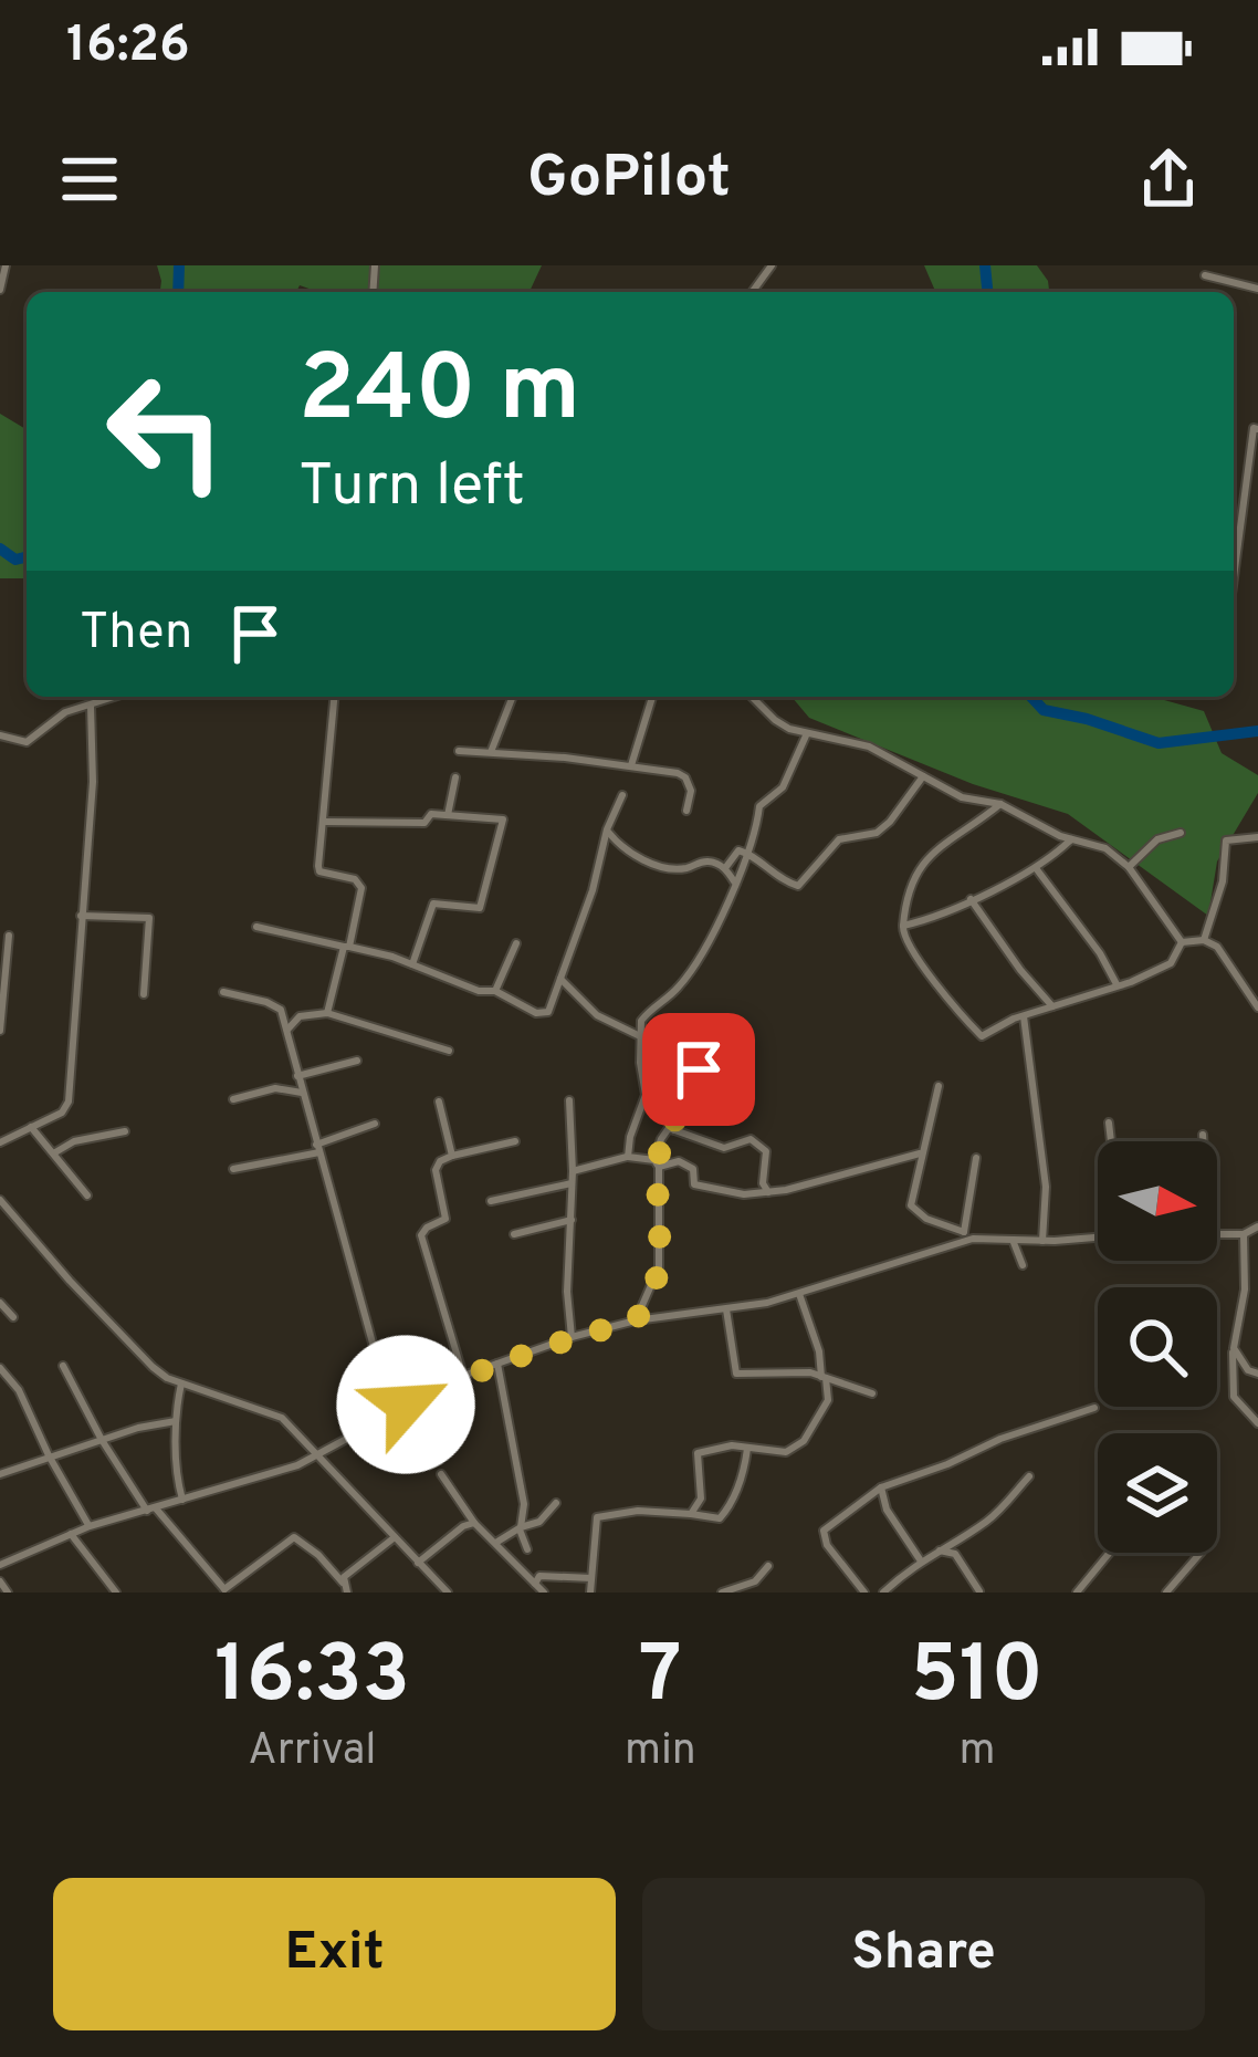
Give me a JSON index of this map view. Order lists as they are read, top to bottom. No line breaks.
{"north":"right","page":{"status":"16:26","header":"GoPilot","turn":["240 m","Turn left"],"then":"Then","eta":["16:33","Arrival","7","min","510","m"],"buttons":["Exit","Share"]}}
